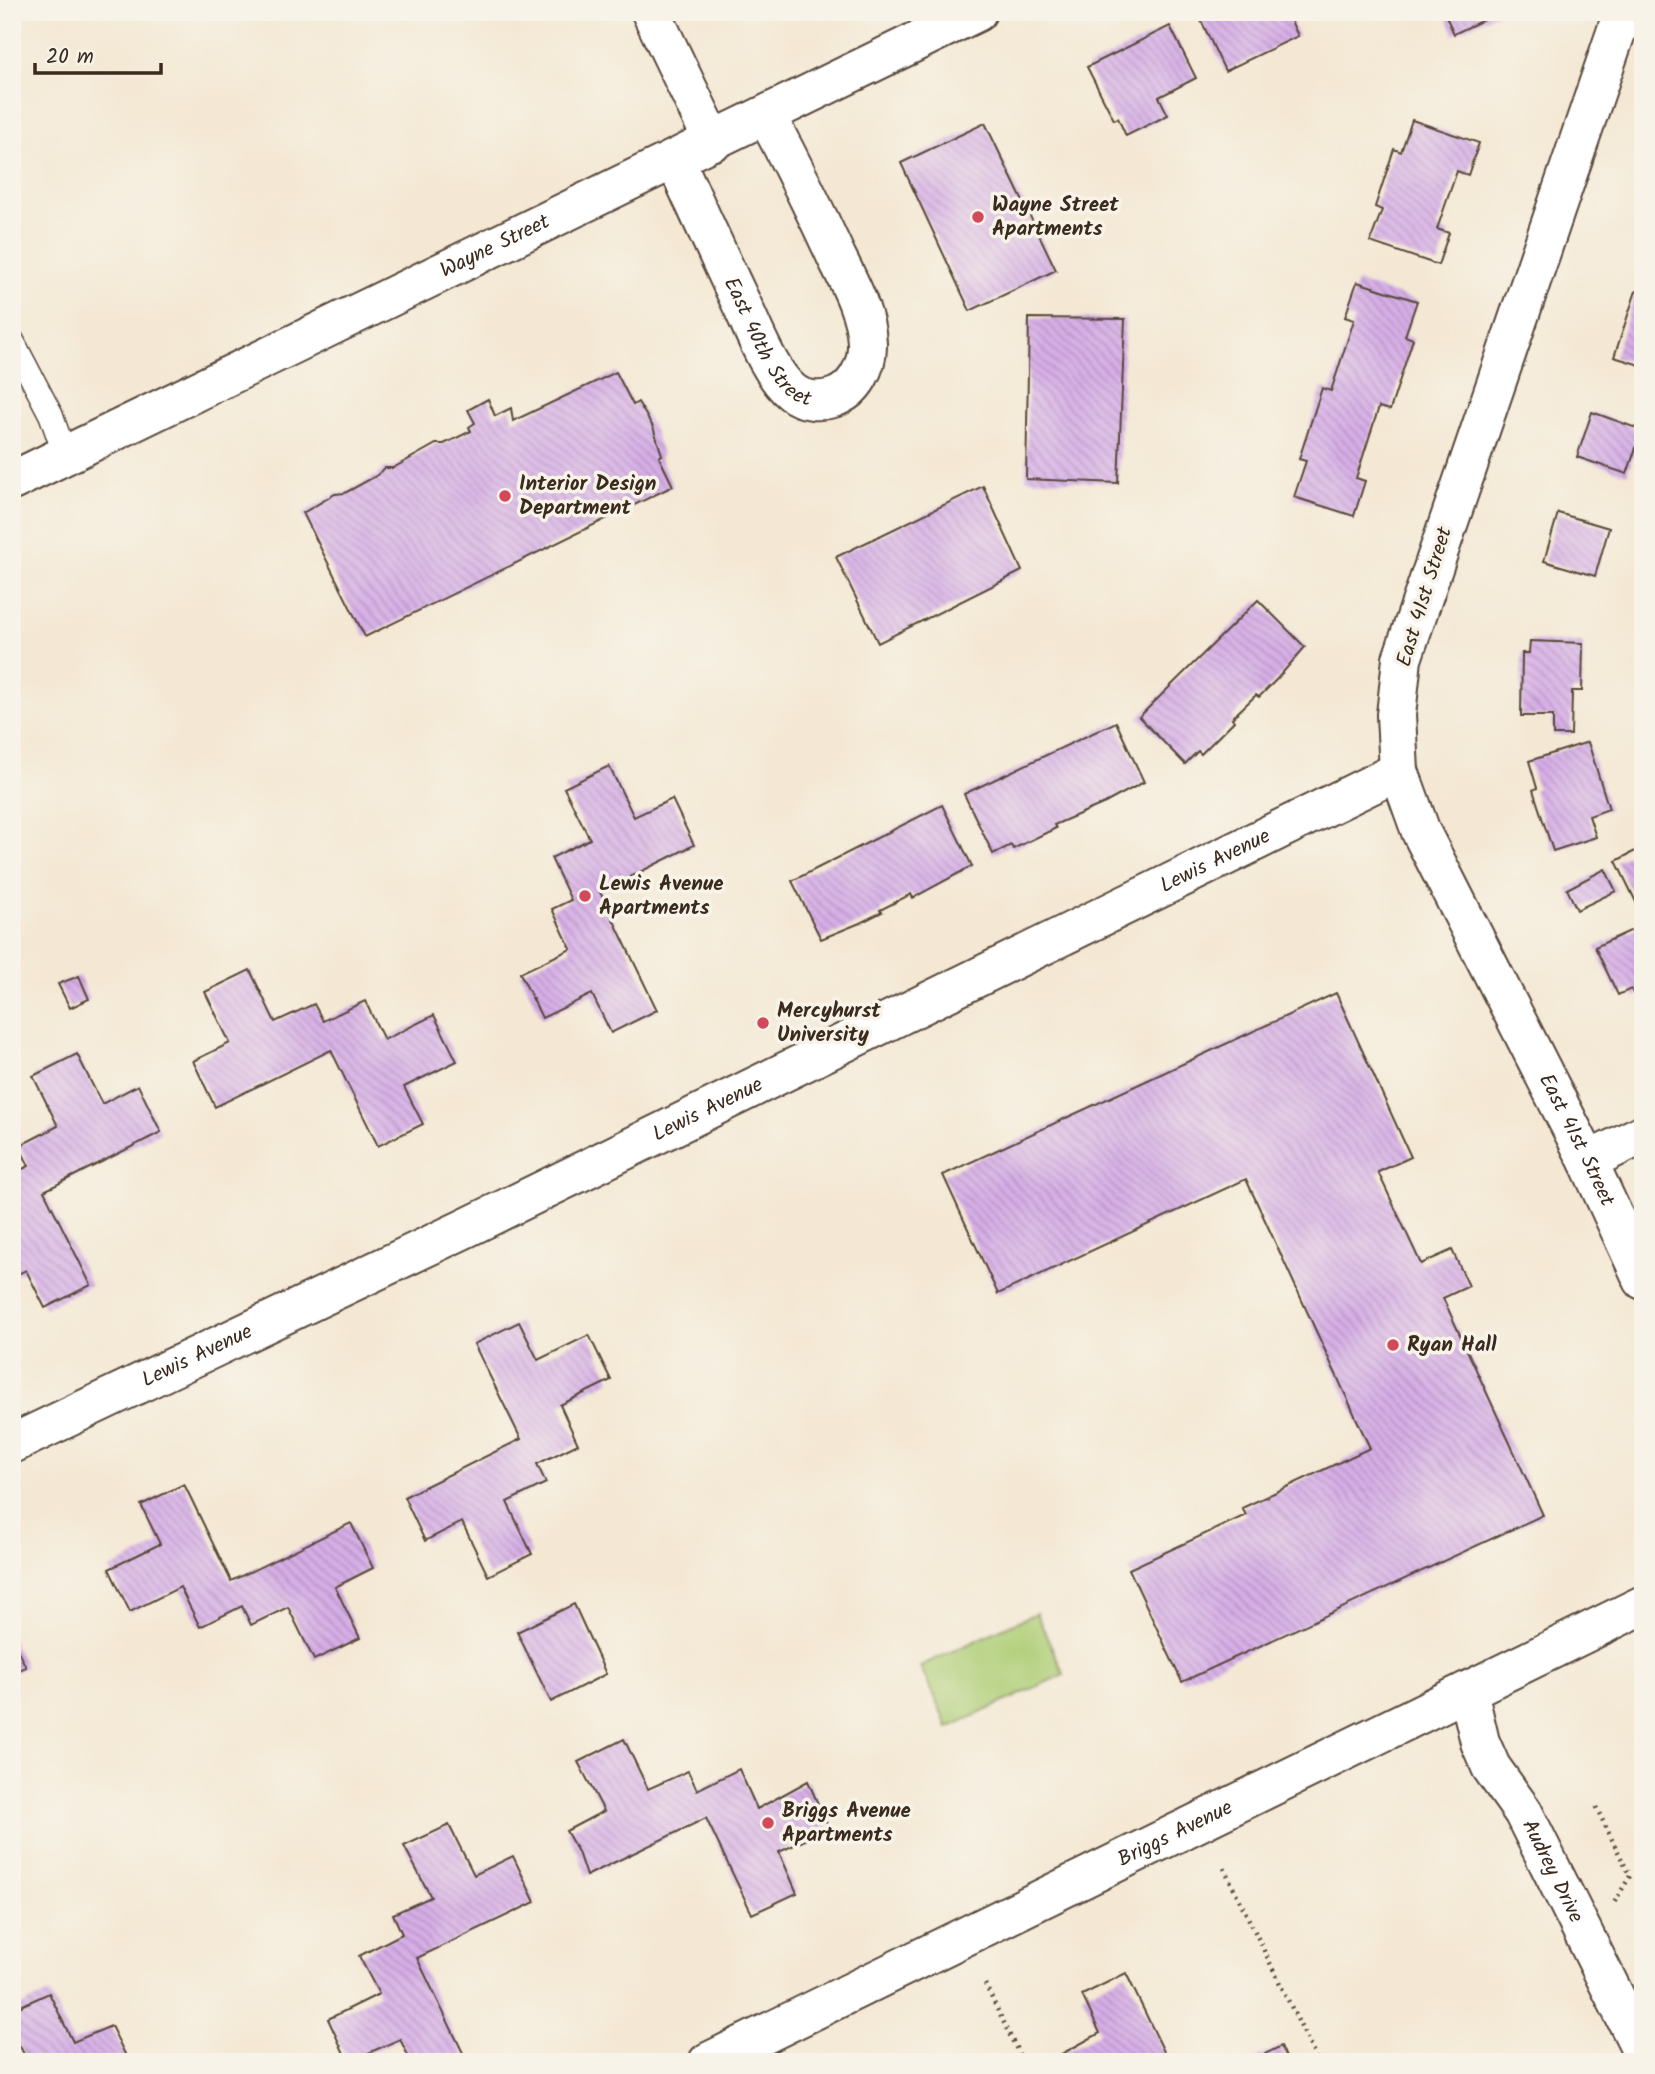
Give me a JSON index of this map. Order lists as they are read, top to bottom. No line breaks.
{"streets":{"street":["Wayne Street","East 40th Street","East 41st Street","Lewis Avenue","Briggs Avenue","Audrey Drive"]},"crossings":[["Wayne Street","East 40th Street"],["East 41st Street","Lewis Avenue"],["Briggs Avenue","Audrey Drive"]],"places":["Wayne Street Apartments","Interior Design Department","Lewis Avenue Apartments","Mercyhurst University","Ryan Hall","Briggs Avenue Apartments"],"scale_bar":"20 m"}
